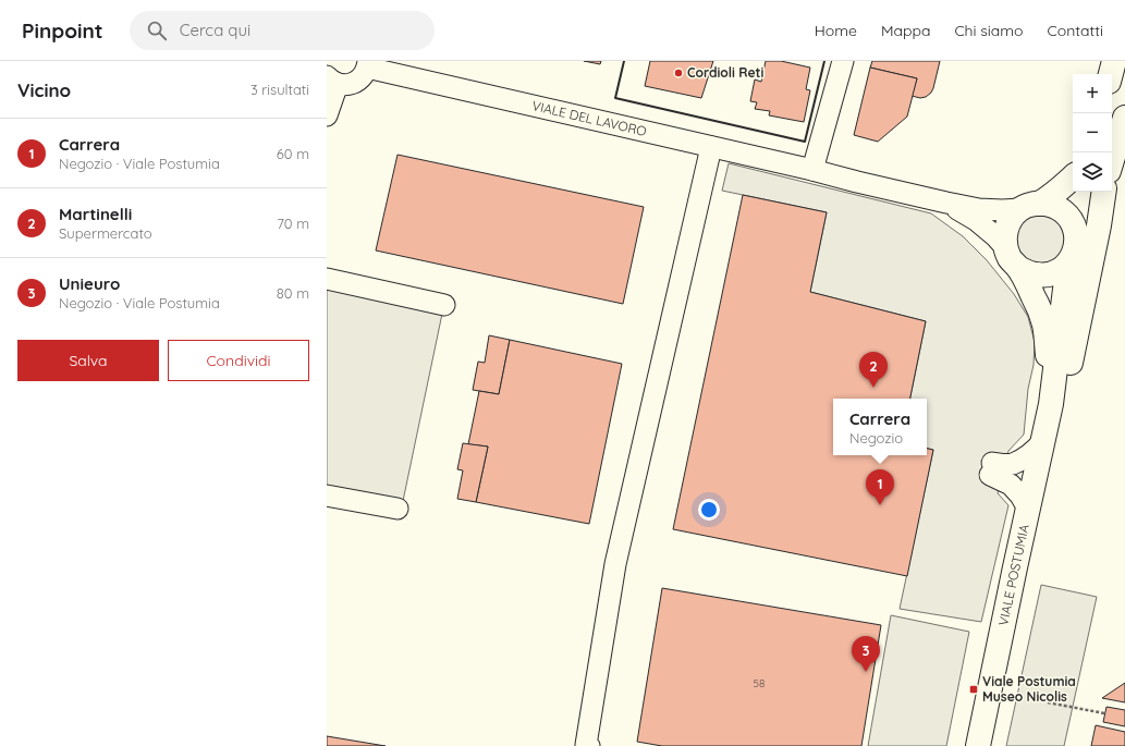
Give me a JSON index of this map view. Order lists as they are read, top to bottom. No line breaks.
{"streets":{"main road":["VIALE POSTUMIA"],"street":["VIALE DEL LAVORO"]},"crossings":[["VIALE DEL LAVORO","VIALE POSTUMIA"]],"places":{"other":["Cordioli Reti"],"transit":["Viale Postumia Museo Nicolis"]},"house_numbers":["58"],"page":{"header":"Pinpoint","search":"Cerca qui","nav":["Home","Mappa","Chi siamo","Contatti"],"heading":["Vicino","3 risultati"],"map_buttons":["+","−"],"list":[{"mark":"1","name":"Carrera","note":"Negozio · Viale Postumia","value":"60 m"},{"mark":"2","name":"Martinelli","note":"Supermercato","value":"70 m"},{"mark":"3","name":"Unieuro","note":"Negozio · Viale Postumia","value":"80 m"}],"buttons":["Salva","Condividi"],"pins":["2","1","3"],"popup":["Carrera","Negozio"]}}
